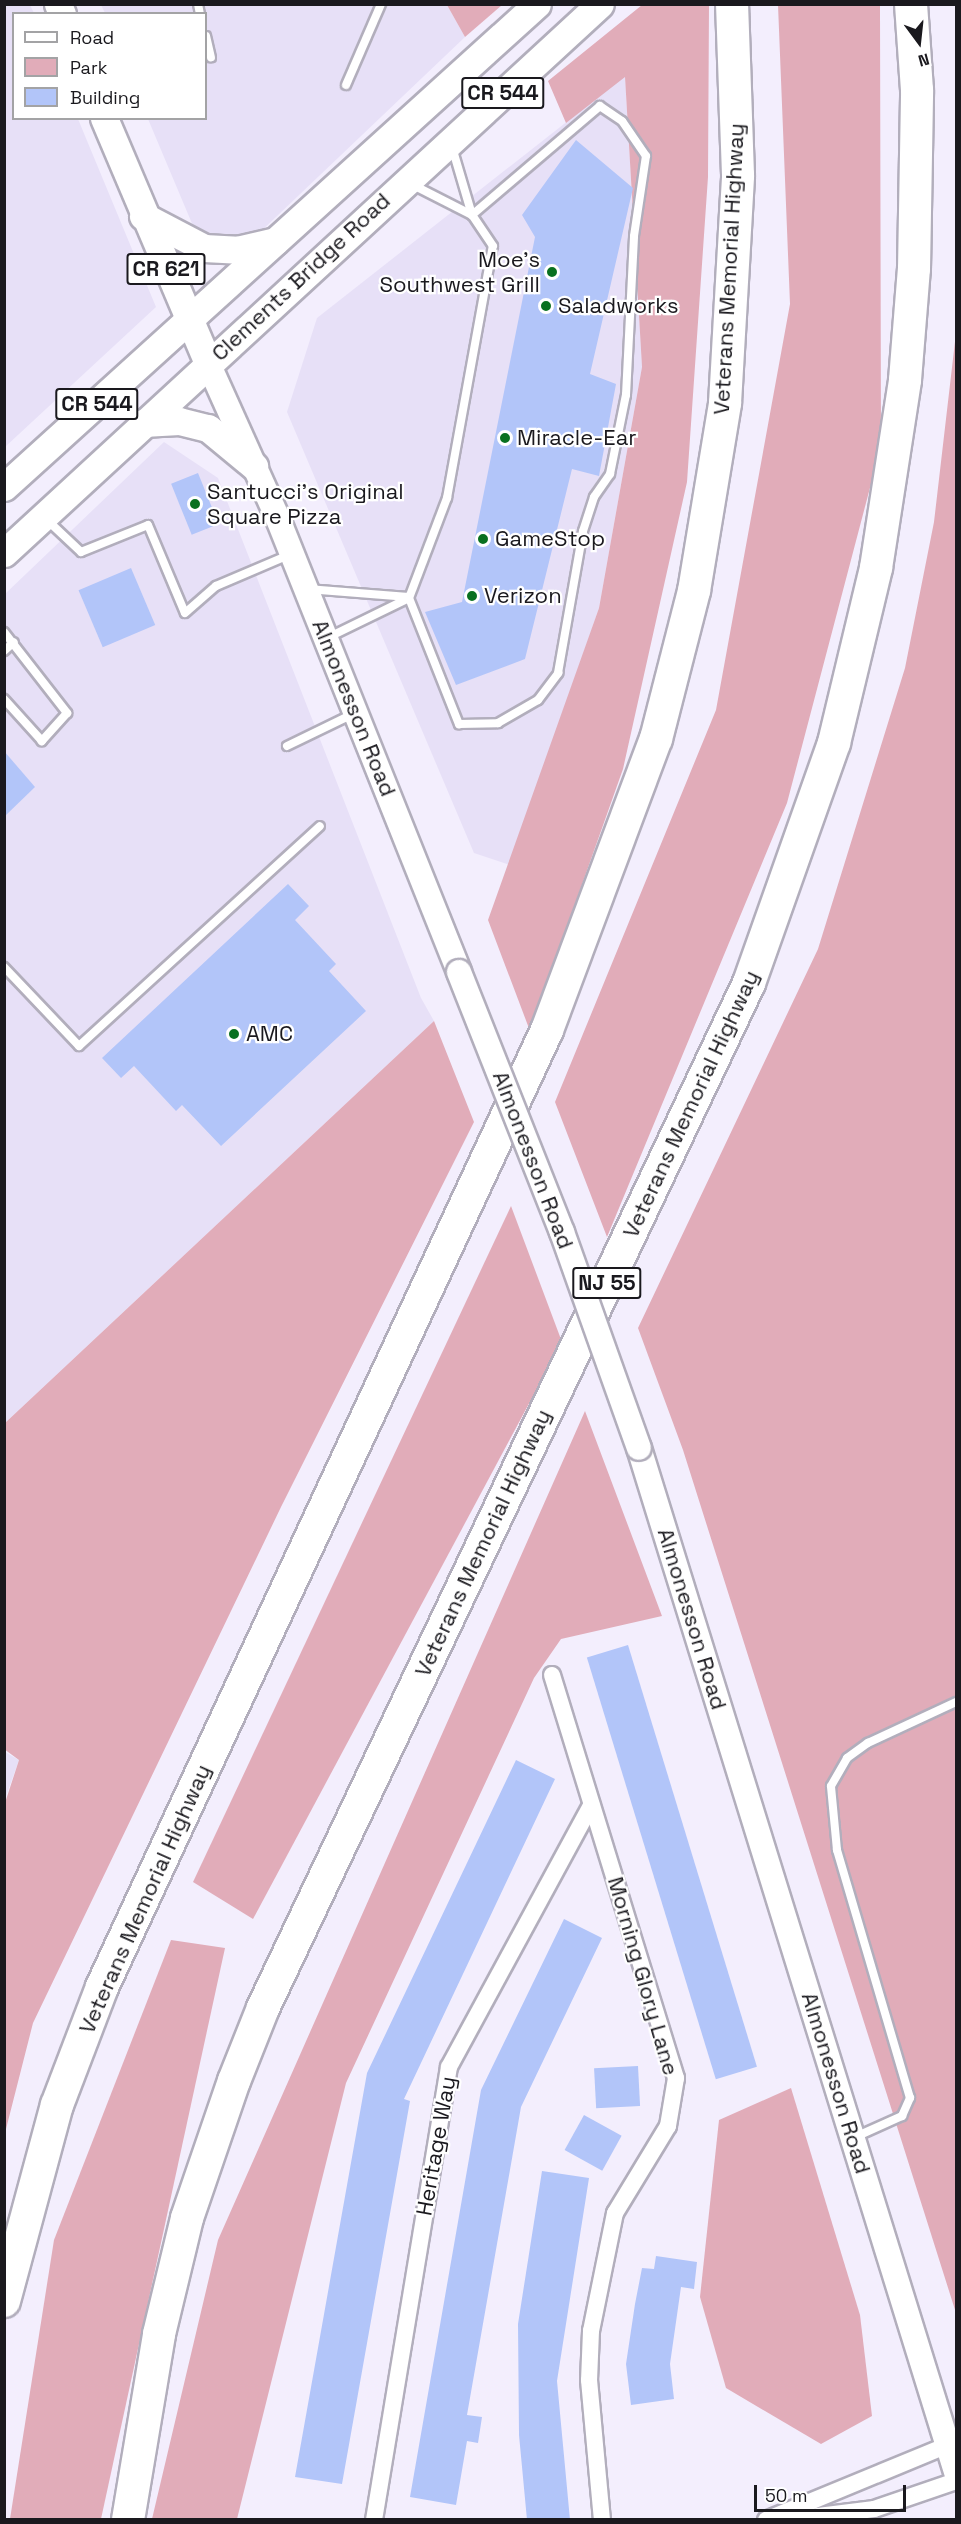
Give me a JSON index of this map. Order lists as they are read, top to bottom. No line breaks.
{"streets":{"highway":["Veterans Memorial Highway","NJ 55"],"main road":["CR 544","CR 621","Clements Bridge Road","Almonesson Road"],"street":["Morning Glory Lane","Heritage Way"]},"crossings":[["Clements Bridge Road","Almonesson Road"],["Morning Glory Lane","Heritage Way"]],"places":["Moe's Southwest Grill","Saladworks","Miracle-Ear","Santucci's Original Square Pizza","GameStop","Verizon","AMC"],"legend":["Road","Park","Building"],"scale_bar":"50 m","north":"bottom"}
